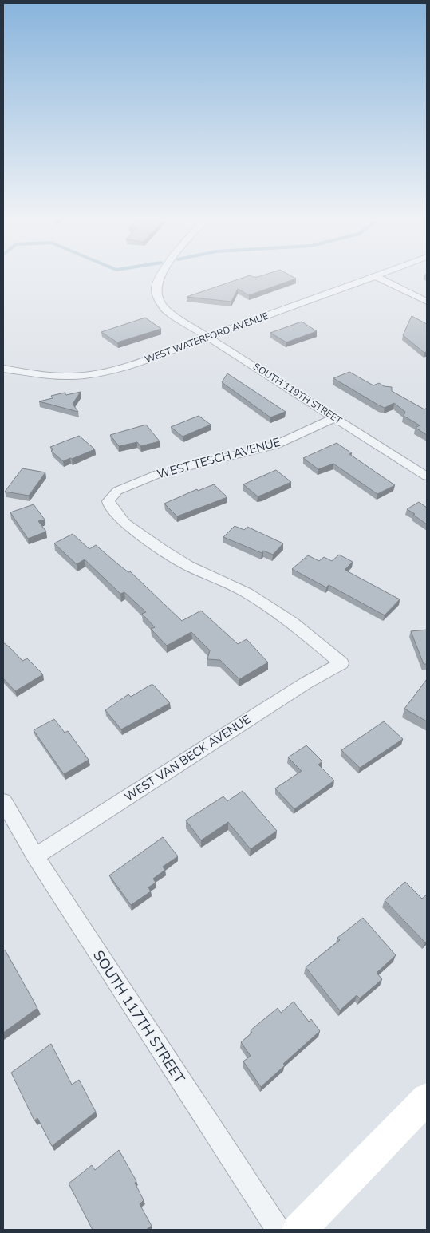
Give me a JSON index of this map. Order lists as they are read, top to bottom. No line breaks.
{"streets":{"street":["WEST WATERFORD AVENUE","SOUTH 119TH STREET","WEST TESCH AVENUE","WEST VAN BECK AVENUE","SOUTH 117TH STREET"]},"crossings":[["WEST WATERFORD AVENUE","SOUTH 119TH STREET"],["SOUTH 119TH STREET","WEST TESCH AVENUE"],["WEST TESCH AVENUE","WEST VAN BECK AVENUE"],["WEST VAN BECK AVENUE","SOUTH 117TH STREET"]]}
